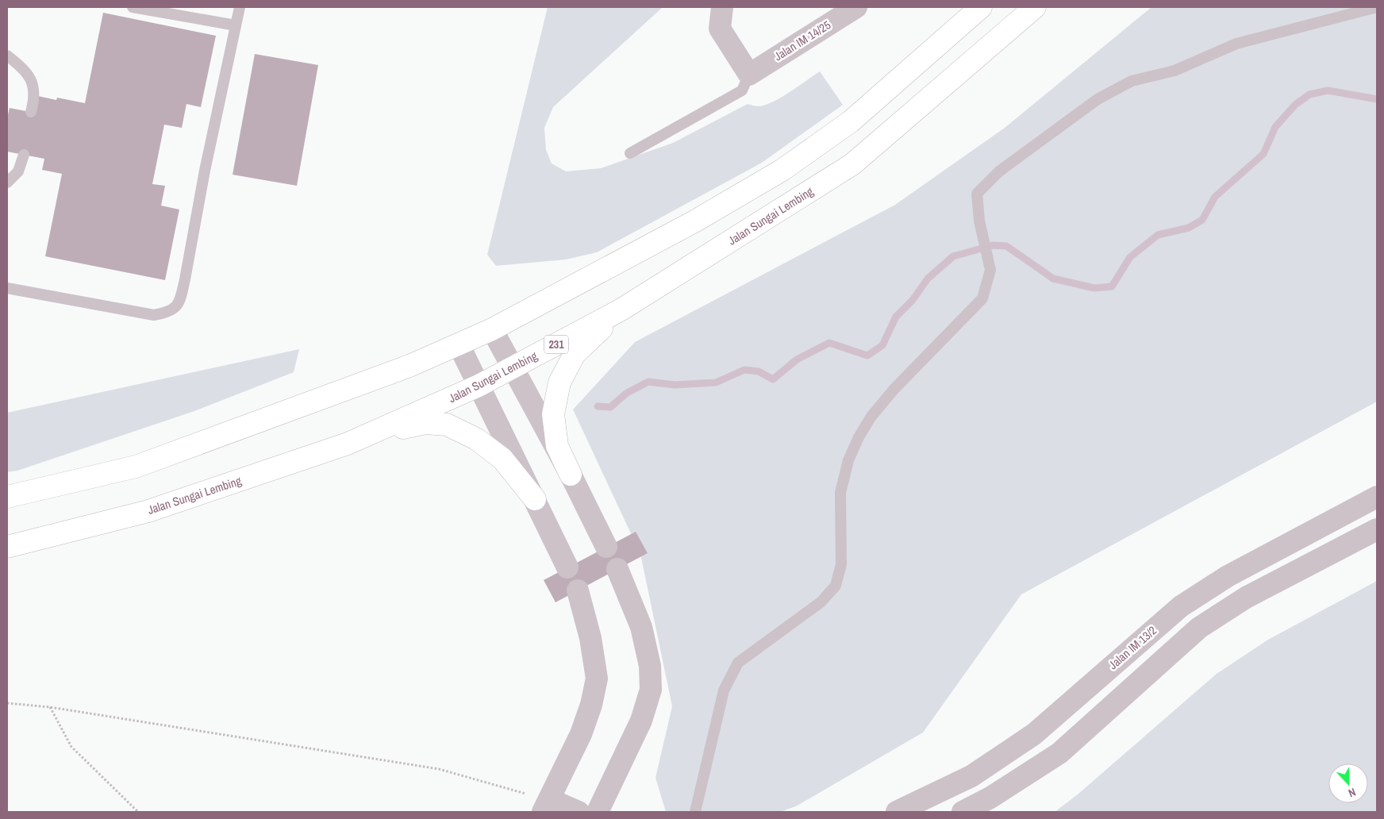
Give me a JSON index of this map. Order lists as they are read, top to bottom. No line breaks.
{"streets":{"main road":["Jalan Sungai Lembing","231"],"street":["Jalan IM 14/25","Jalan IM 13/2"]},"north":"bottom"}
